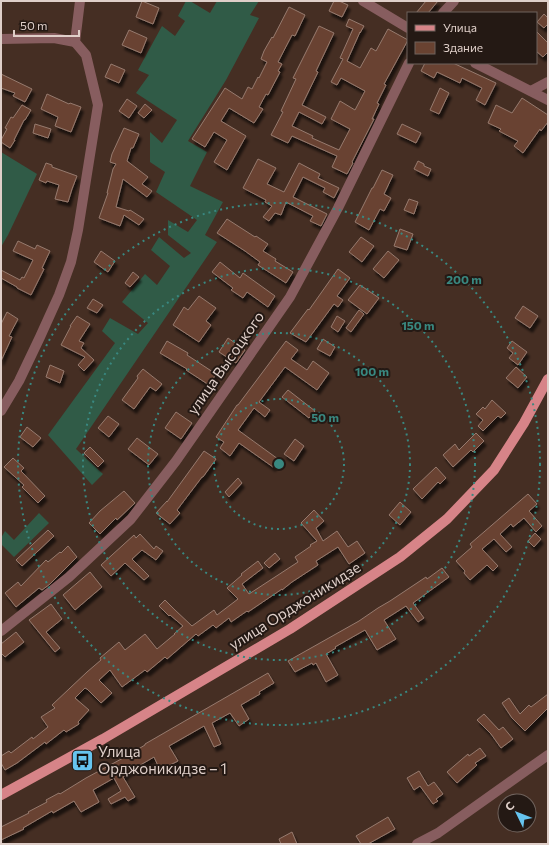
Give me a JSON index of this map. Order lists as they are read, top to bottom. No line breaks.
{"streets":{"main road":["улица Орджоникидзе"],"street":["улица Высоцкого"]},"places":{"bus stop":["Улица Орджоникидзе – 1"]},"legend":["Улица","Здание"],"scale_bar":"50 m","north":"top left","rings":["200 m","150 m","100 m","50 m"]}
